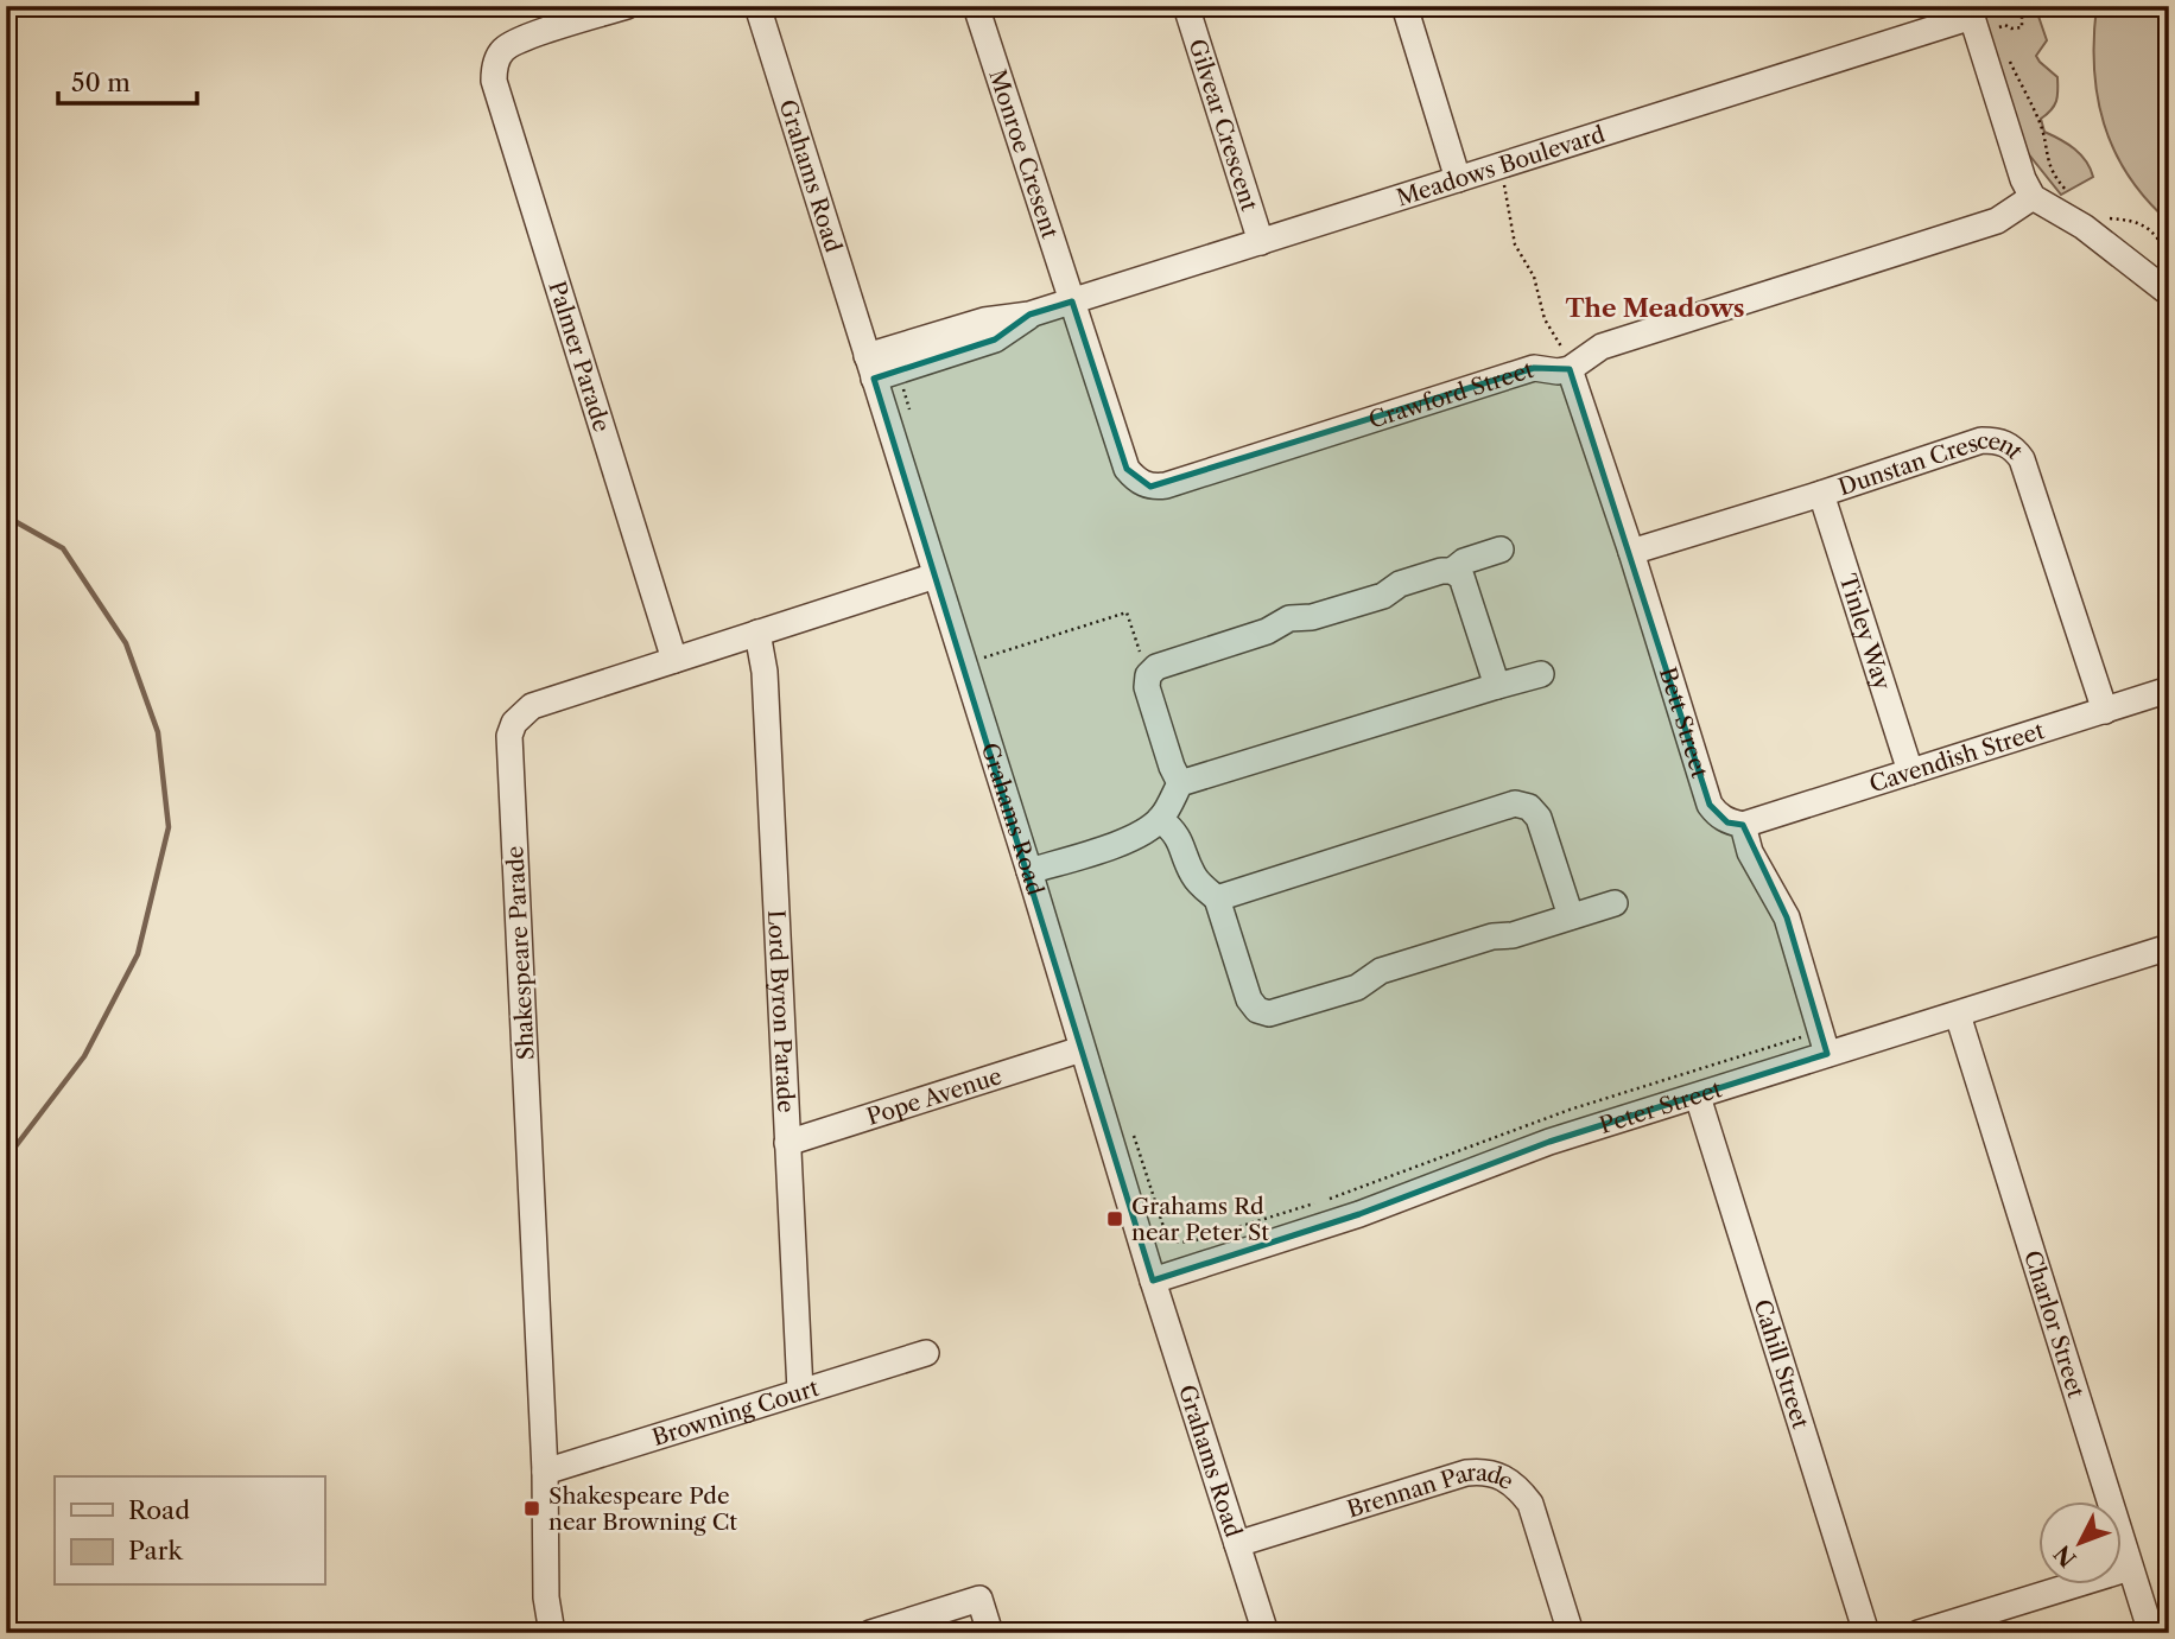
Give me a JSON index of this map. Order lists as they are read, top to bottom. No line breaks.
{"streets":{"street":["Gilvear Crescent","Monroe Cresent","Meadows Boulevard","Grahams Road","Palmer Parade","Crawford Street","Dunstan Crescent","Tinley Way","Bett Street","Cavendish Street","Shakespeare Parade","Lord Byron Parade","Pope Avenue","Peter Street","Charlor Street","Cahill Street","Browning Court","Brennan Parade"]},"crossings":[["Gilvear Crescent","Meadows Boulevard"],["Monroe Cresent","Meadows Boulevard"],["Monroe Cresent","Crawford Street"],["Meadows Boulevard","Grahams Road"],["Meadows Boulevard","Crawford Street"],["Grahams Road","Shakespeare Parade"],["Grahams Road","Pope Avenue"],["Grahams Road","Peter Street"],["Grahams Road","Brennan Parade"],["Palmer Parade","Shakespeare Parade"],["Crawford Street","Bett Street"],["Dunstan Crescent","Tinley Way"],["Dunstan Crescent","Bett Street"],["Dunstan Crescent","Cavendish Street"],["Tinley Way","Cavendish Street"],["Bett Street","Cavendish Street"],["Shakespeare Parade","Lord Byron Parade"],["Shakespeare Parade","Browning Court"],["Lord Byron Parade","Pope Avenue"],["Lord Byron Parade","Browning Court"],["Peter Street","Charlor Street"],["Peter Street","Cahill Street"]],"districts":["The Meadows"],"places":{"transit":["Grahams Rd near Peter St","Shakespeare Pde near Browning Ct"]},"legend":["Road","Park"],"scale_bar":"50 m","north":"bottom left"}
